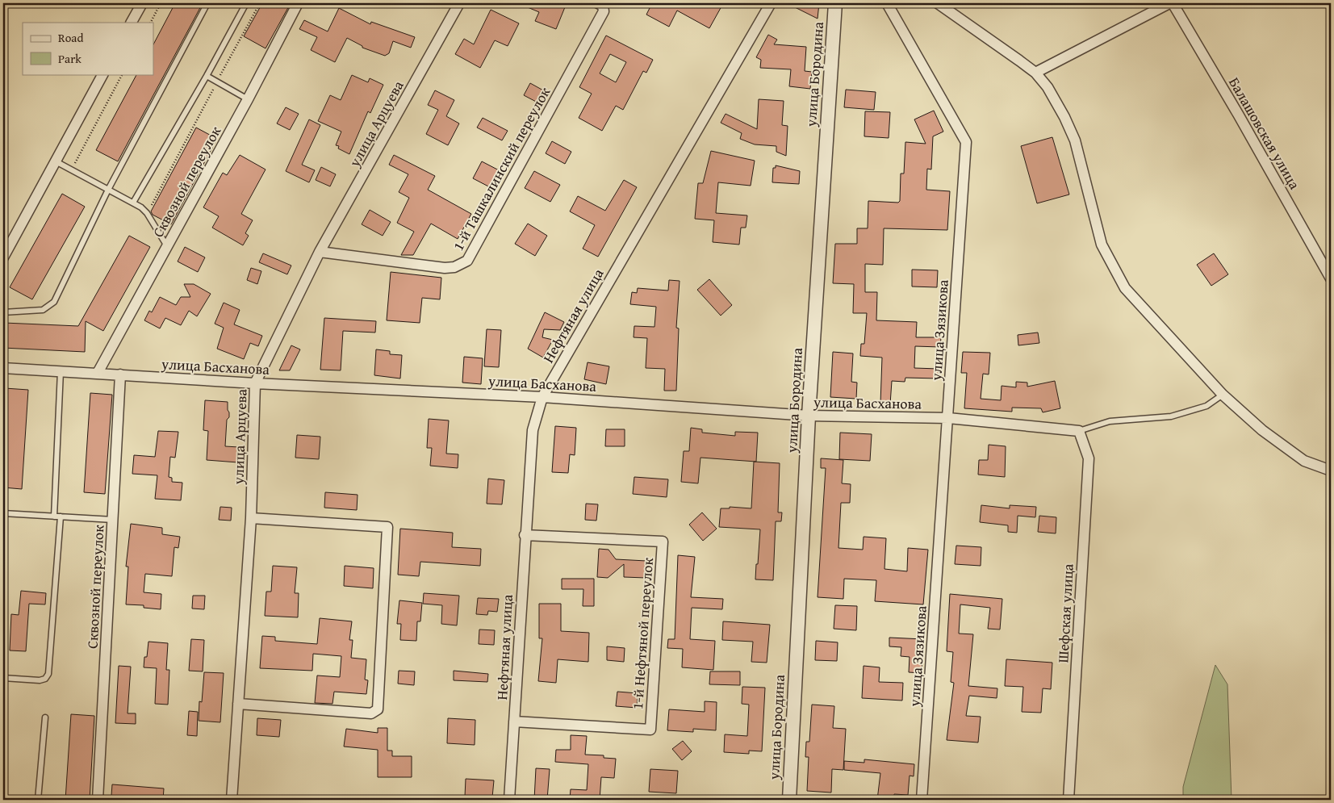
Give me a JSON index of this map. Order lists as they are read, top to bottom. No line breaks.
{"streets":{"street":["улица Бородина","улица Арцуева","Балашовская улица","1-й Ташкалинский переулок","Сквозной переулок","Нефтяная улица","улица Зязикова","улица Басханова","Шефская улица","1-й Нефтяной переулок"]},"crossings":[["улица Бородина","улица Басханова"],["улица Арцуева","1-й Ташкалинский переулок"],["улица Арцуева","улица Басханова"],["Сквозной переулок","улица Басханова"],["Нефтяная улица","улица Басханова"],["Нефтяная улица","1-й Нефтяной переулок"],["улица Зязикова","улица Басханова"],["улица Басханова","Шефская улица"]],"legend":["Road","Park"]}
